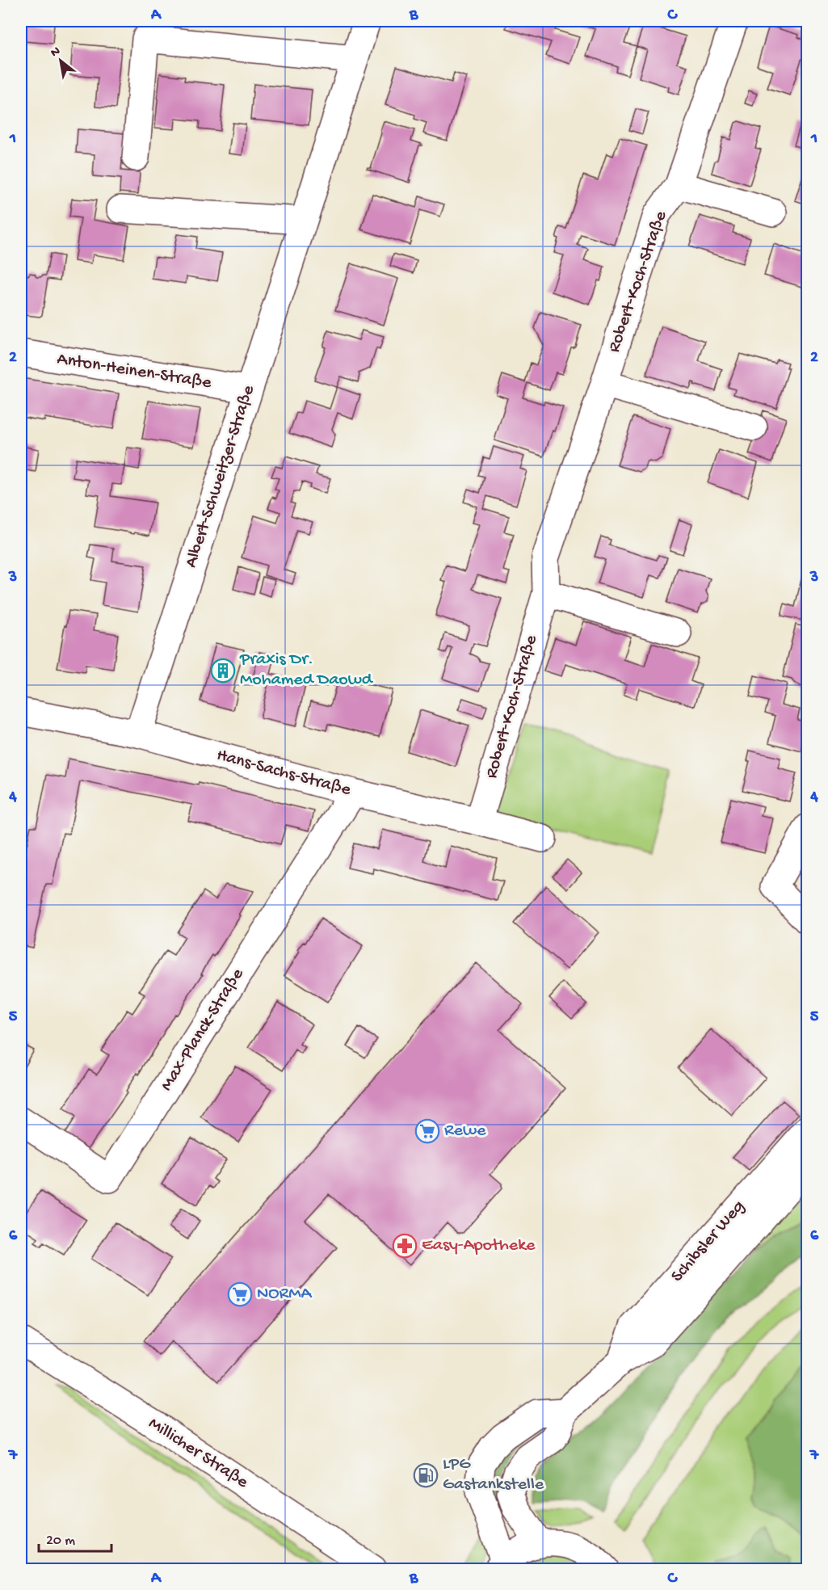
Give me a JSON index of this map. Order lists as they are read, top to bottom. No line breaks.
{"streets":{"street":["Robert-Koch-Straße","Anton-Heinen-Straße","Albert-Schweitzer-Straße","Hans-Sachs-Straße","Max-Planck-Straße","Schibsler Weg","Millicher Straße"]},"crossings":[["Robert-Koch-Straße","Hans-Sachs-Straße"],["Anton-Heinen-Straße","Albert-Schweitzer-Straße"],["Albert-Schweitzer-Straße","Hans-Sachs-Straße"],["Hans-Sachs-Straße","Max-Planck-Straße"]],"places":{"building":["Praxis Dr. Mohamed Daowd"],"supermarket":["Rewe","NORMA"],"pharmacy":["Easy-Apotheke"],"fuel station":["LPG Gastankstelle"]},"scale_bar":"20 m","north":"top left","grid":{"columns":["A","B","C"],"rows":["1","2","3","4","5","6","7"]}}
